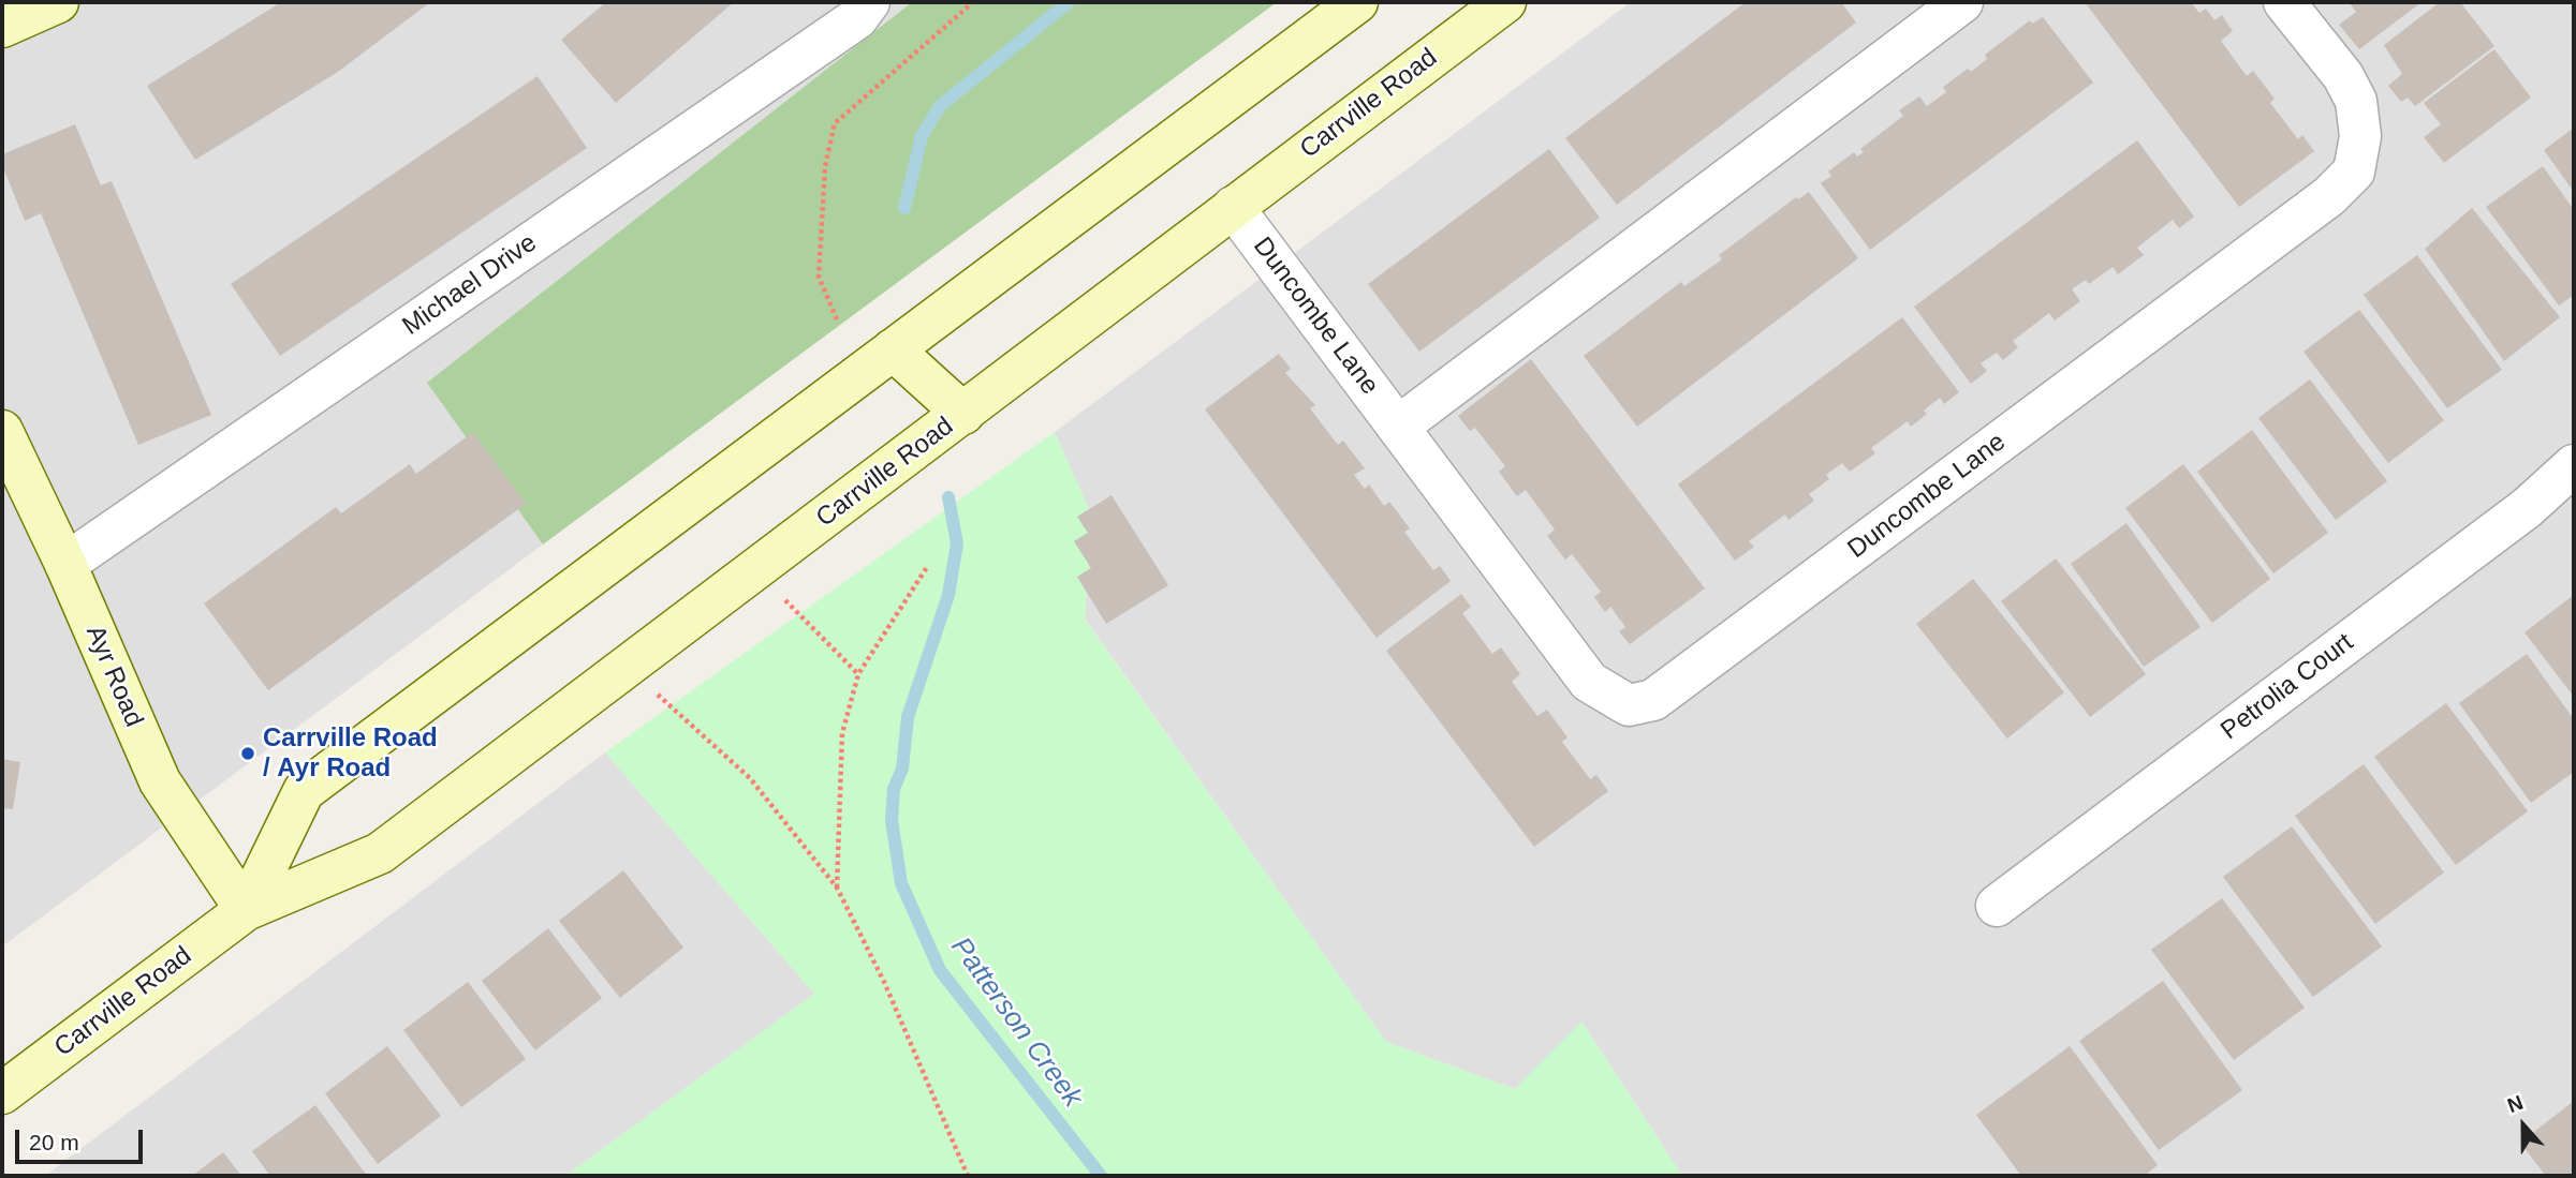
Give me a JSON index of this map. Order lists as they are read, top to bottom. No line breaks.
{"streets":{"main road":["Carrville Road","Ayr Road"],"street":["Michael Drive","Duncombe Lane","Petrolia Court"]},"crossings":[["Carrville Road","Duncombe Lane"],["Carrville Road","Ayr Road"],["Michael Drive","Ayr Road"]],"water":["Patterson Creek"],"places":["Carrville Road / Ayr Road"],"scale_bar":"20 m","north":"top"}
